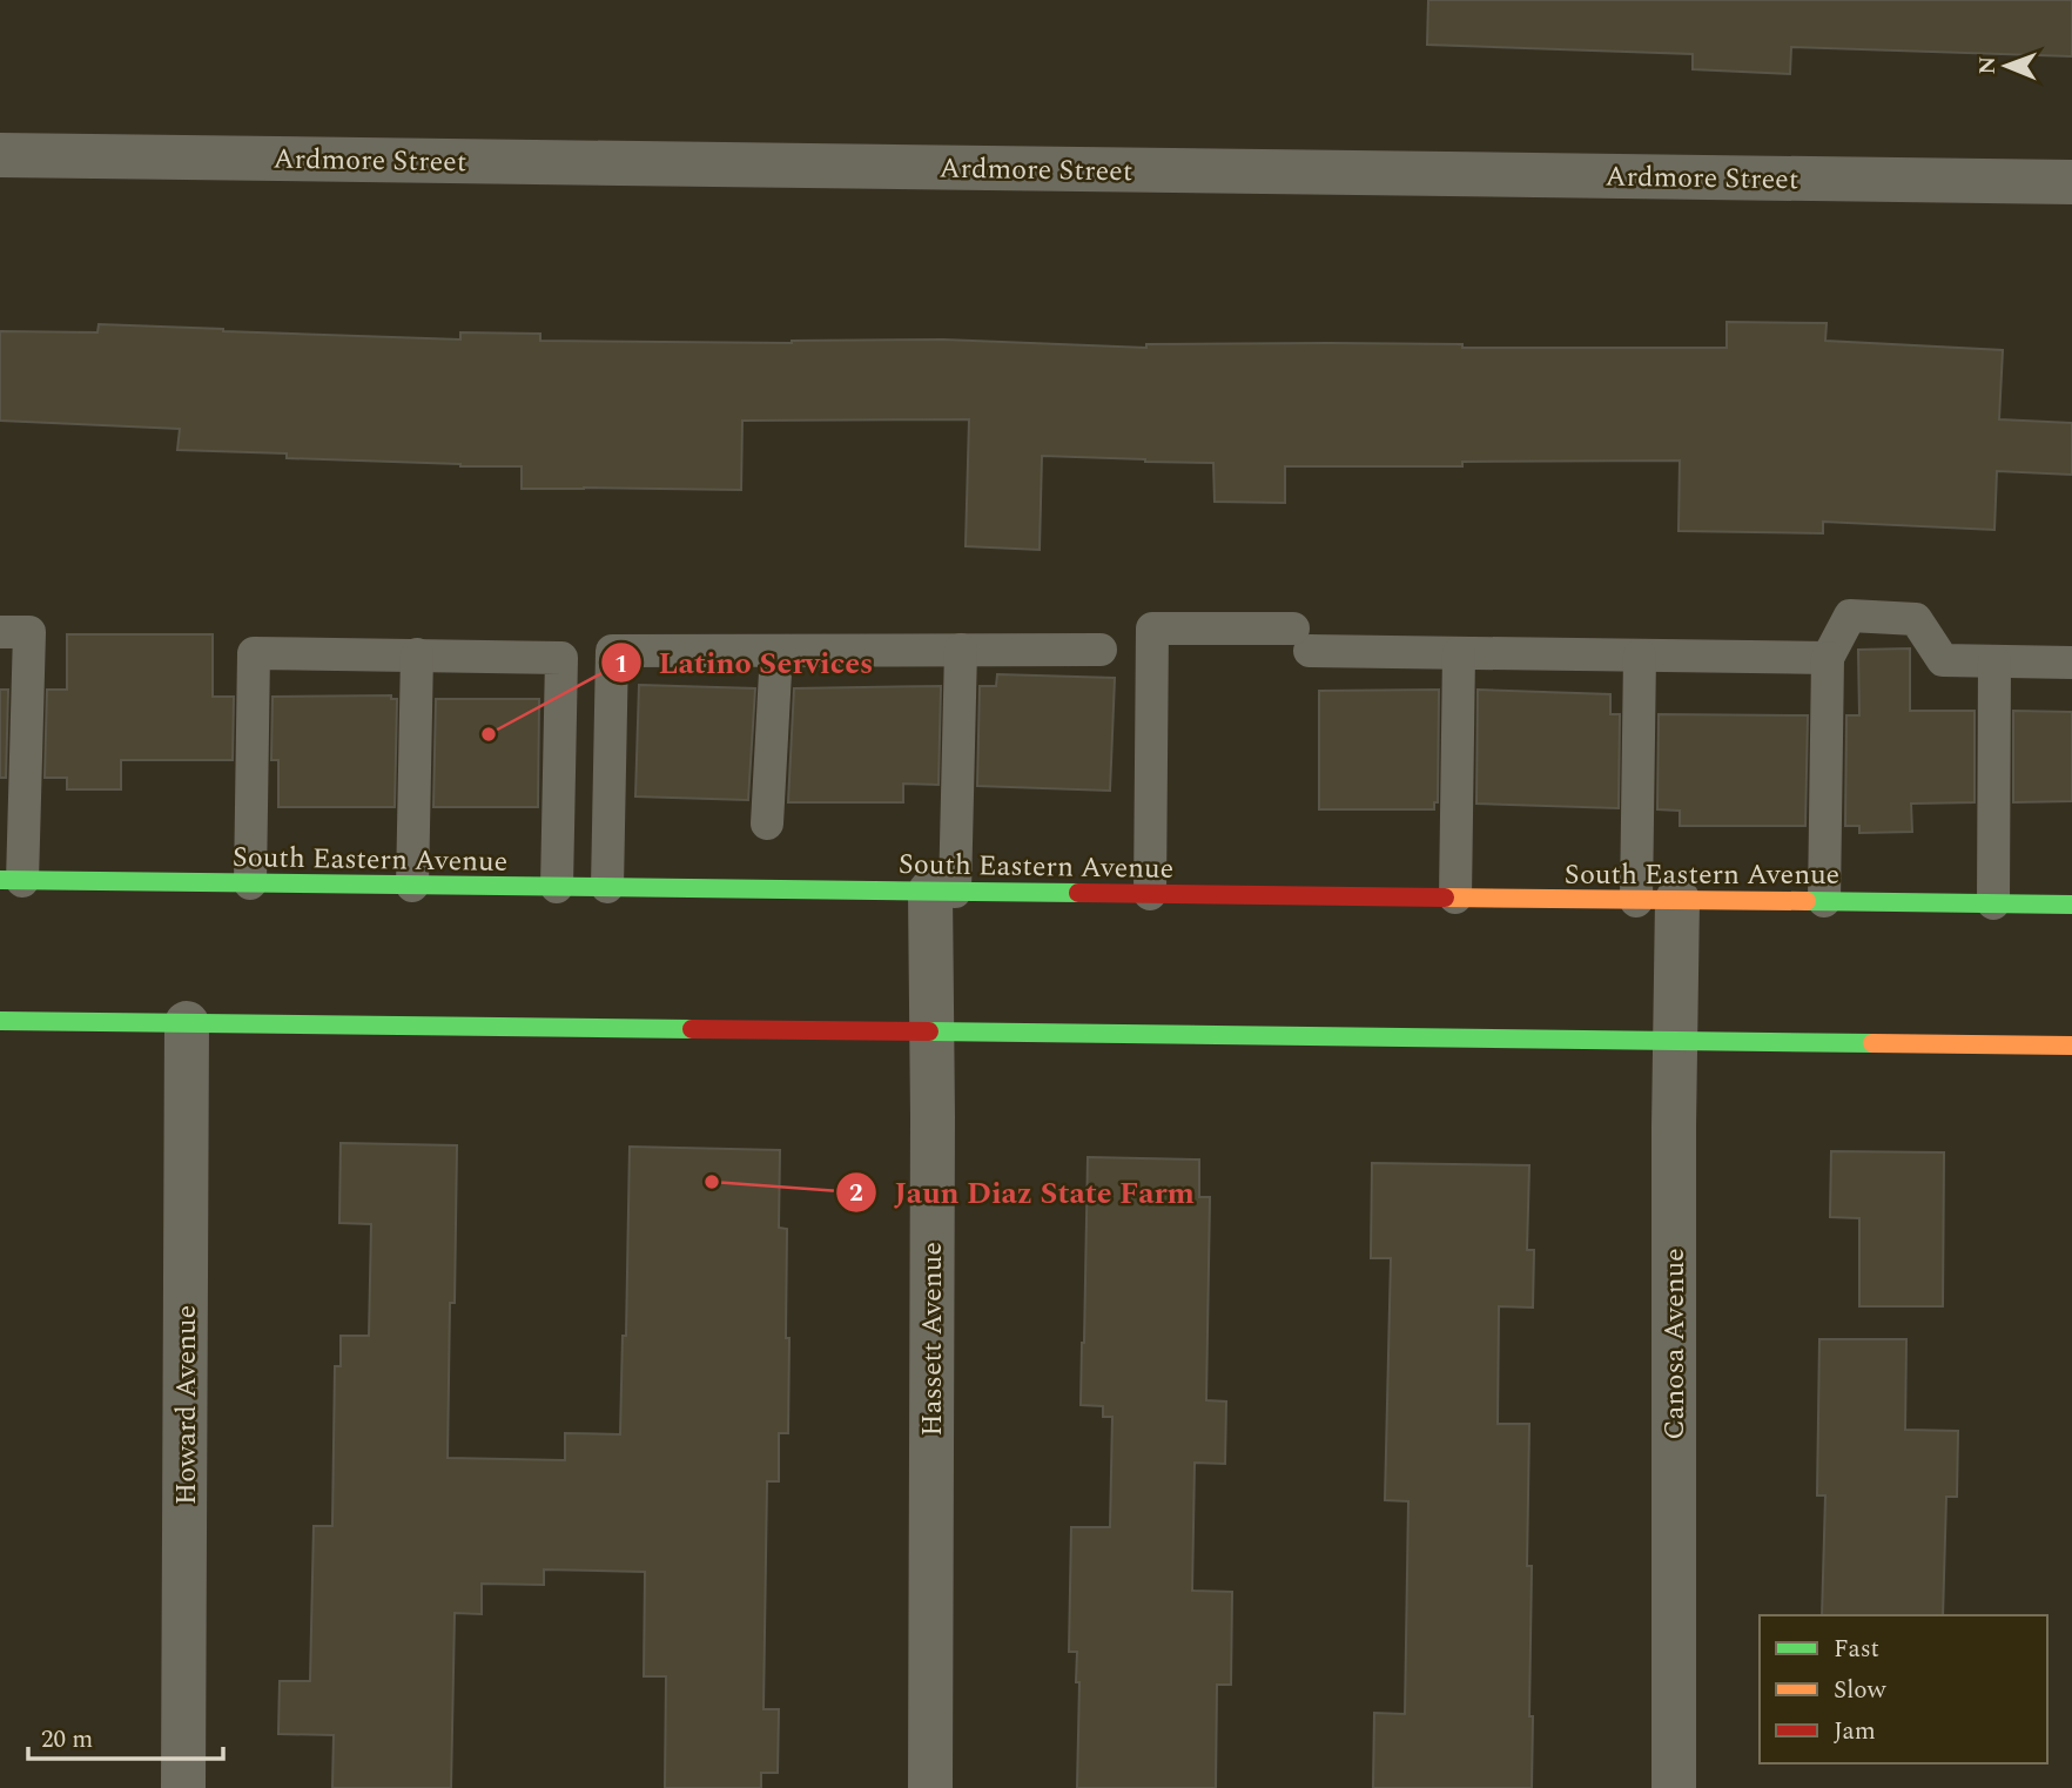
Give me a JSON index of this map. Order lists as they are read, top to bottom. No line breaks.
{"streets":{"main road":["South Eastern Avenue"],"street":["Ardmore Street","Hassett Avenue","Canosa Avenue","Howard Avenue"]},"crossings":[["South Eastern Avenue","Hassett Avenue"],["South Eastern Avenue","Canosa Avenue"]],"places":["Latino Services","Jaun Diaz State Farm"],"legend":["Fast","Slow","Jam"],"scale_bar":"20 m","north":"left"}
